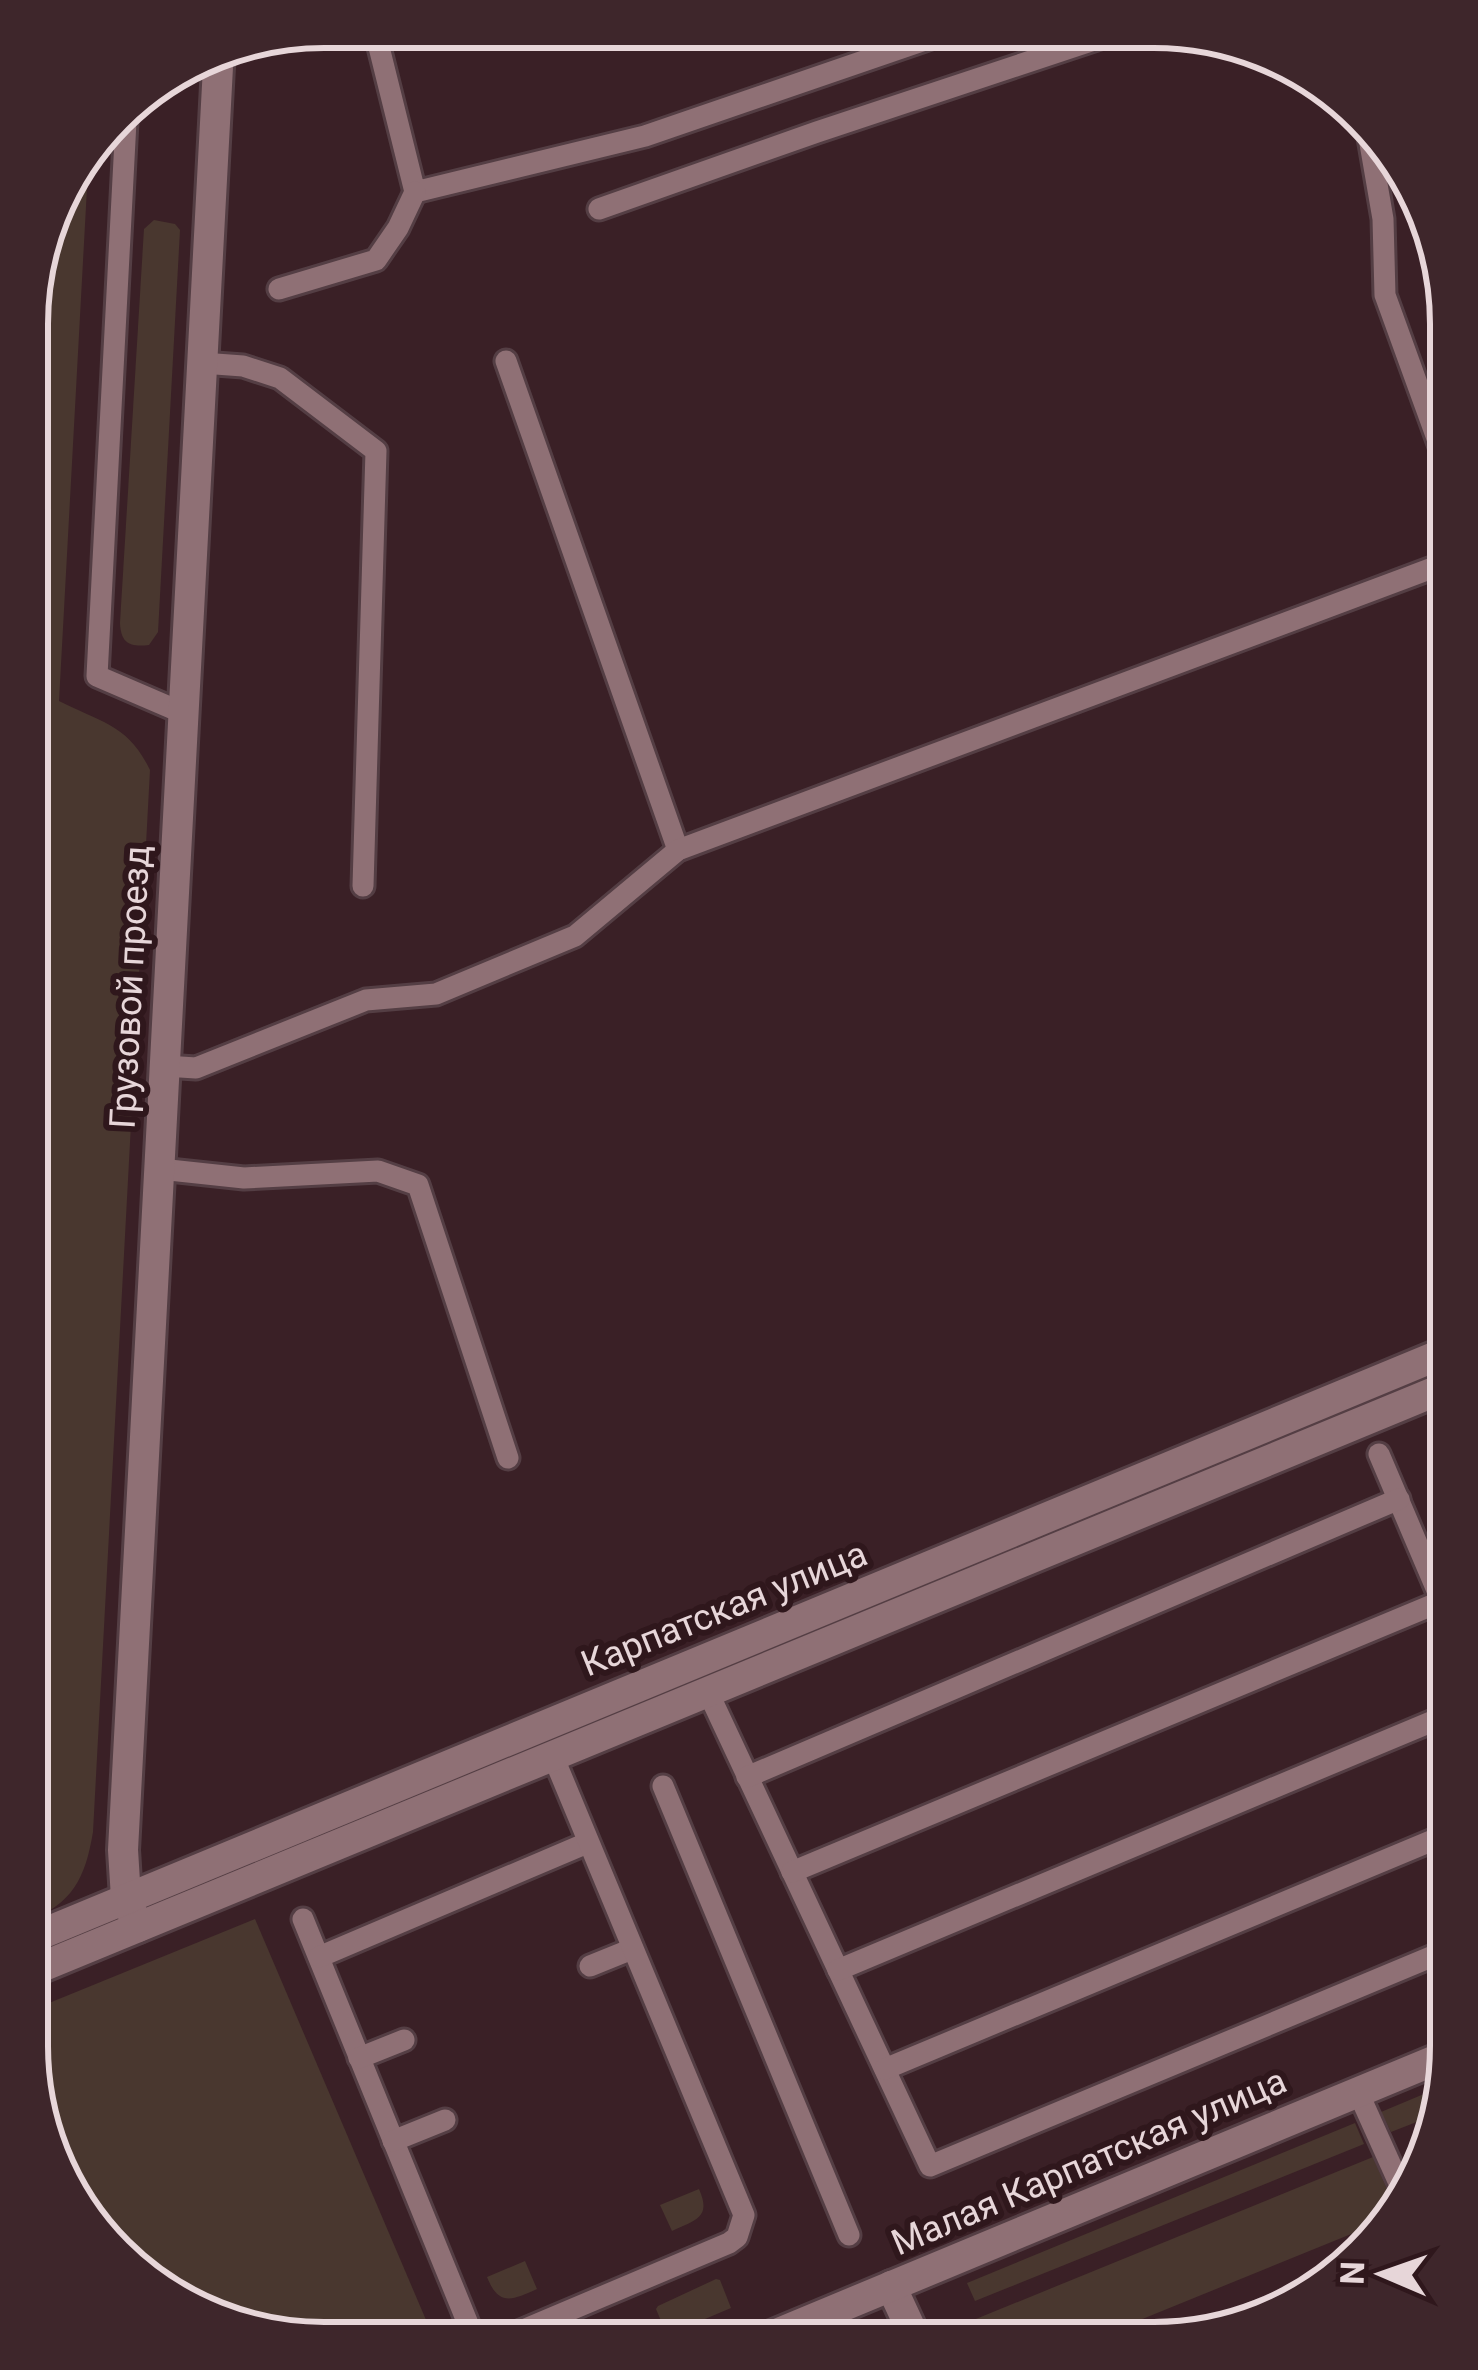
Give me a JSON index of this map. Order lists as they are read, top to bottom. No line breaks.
{"streets":{"street":["Грузовой проезд","Карпатская улица","Малая Карпатская улица"]},"crossings":[["Грузовой проезд","Карпатская улица"]],"north":"left"}
